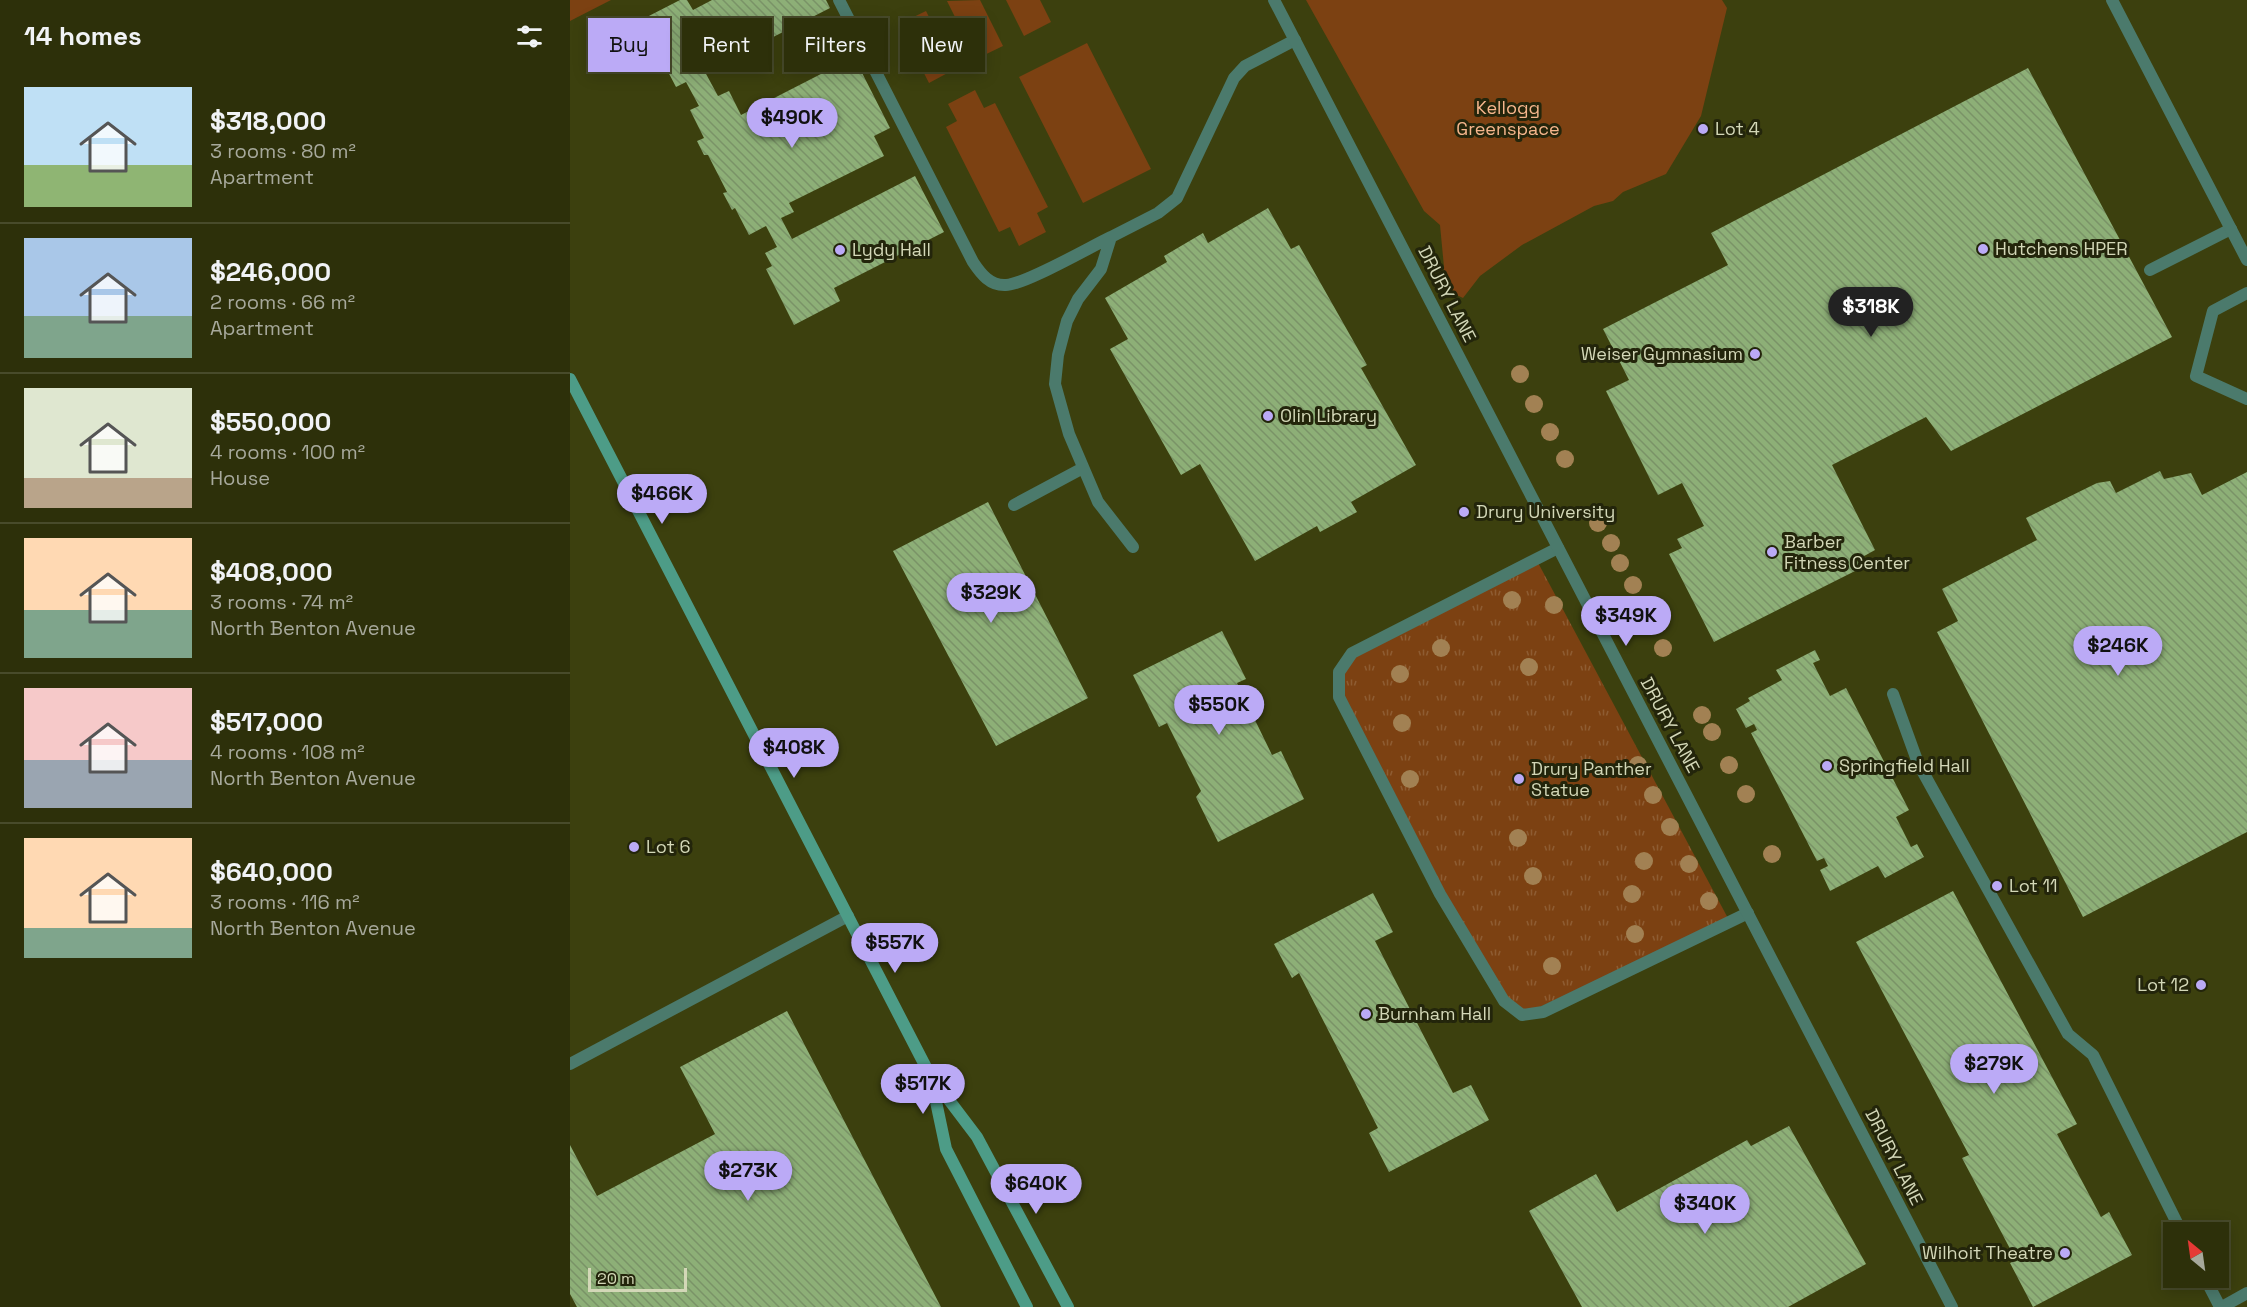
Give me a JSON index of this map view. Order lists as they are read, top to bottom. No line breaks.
{"streets":{"street":["DRURY LANE"]},"parks":["Kellogg Greenspace"],"places":["Lot 4","Hutchens HPER","Lydy Hall","Weiser Gymnasium","Olin Library","Drury University","Barber Fitness Center","Springfield Hall","Drury Panther Statue","Lot 6","Lot 11","Lot 12","Burnham Hall","Wilhoit Theatre"],"scale_bar":"20 m","north":"top left","page":{"heading":"14 homes","chip":["Buy","Rent","Filters","New"],"list":[{"name":"$318,000","note":"3 rooms · 80 m² · Apartment"},{"name":"$246,000","note":"2 rooms · 66 m² · Apartment"},{"name":"$550,000","note":"4 rooms · 100 m² · House"},{"name":"$408,000","note":"3 rooms · 74 m² · North Benton Avenue"},{"name":"$517,000","note":"4 rooms · 108 m² · North Benton Avenue"},{"name":"$640,000","note":"3 rooms · 116 m² · North Benton Avenue"}],"price":["$490K","$318K","$466K","$329K","$349K","$246K","$550K","$408K","$557K","$279K","$517K","$273K","$640K","$340K"],"scale":"20 m"}}
